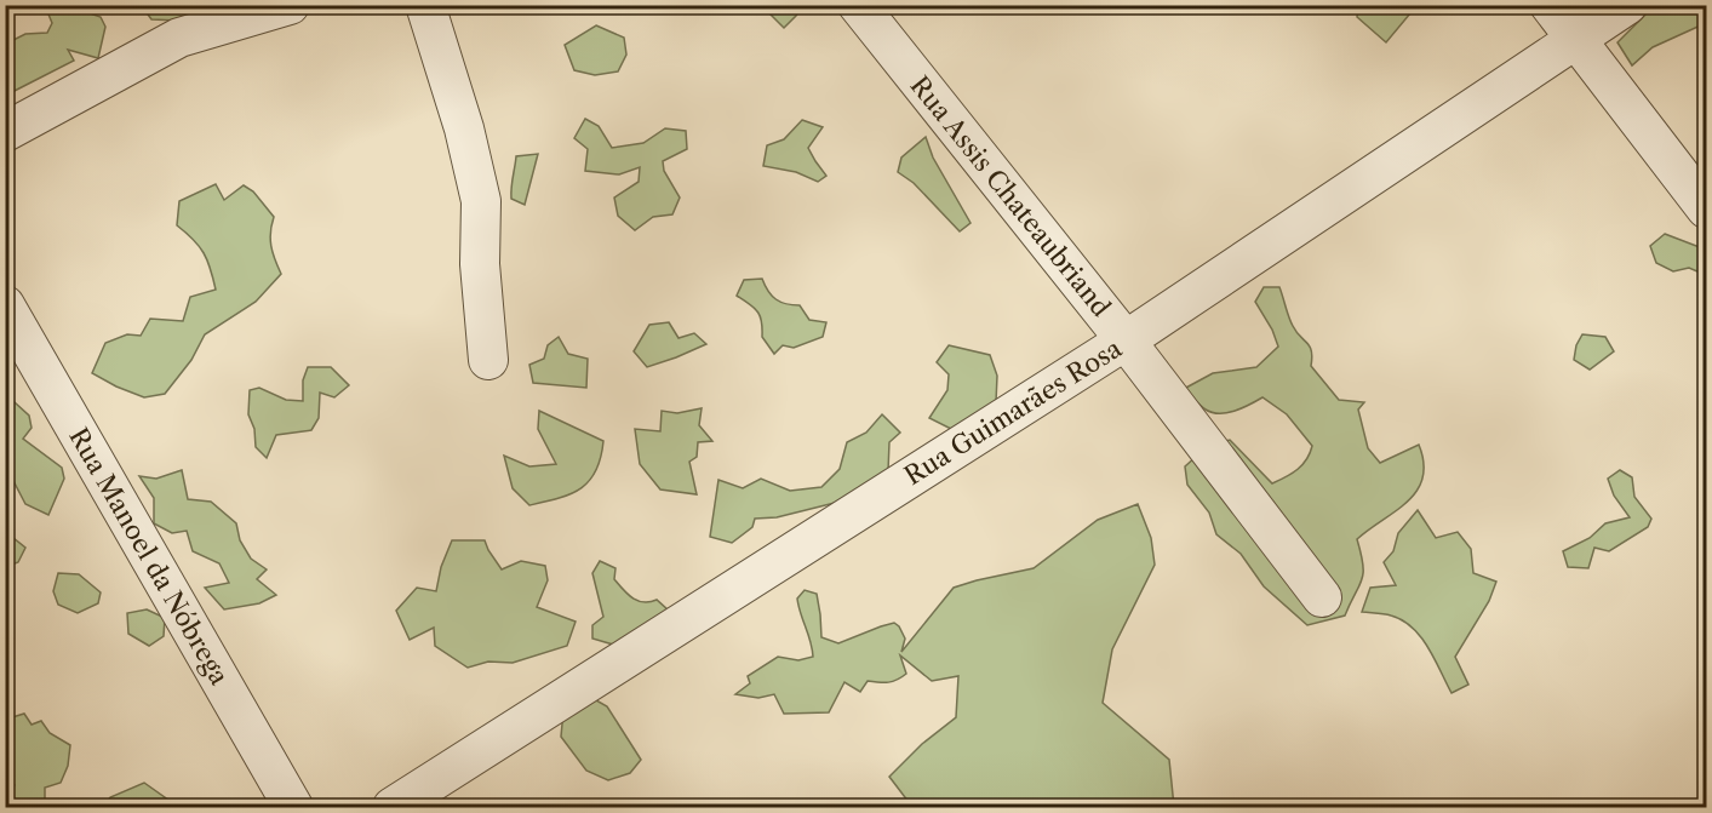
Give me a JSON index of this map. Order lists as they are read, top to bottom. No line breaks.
{"streets":{"street":["Rua Assis Chateaubriand","Rua Guimarães Rosa","Rua Manoel da Nóbrega"]},"crossings":[["Rua Assis Chateaubriand","Rua Guimarães Rosa"]]}
